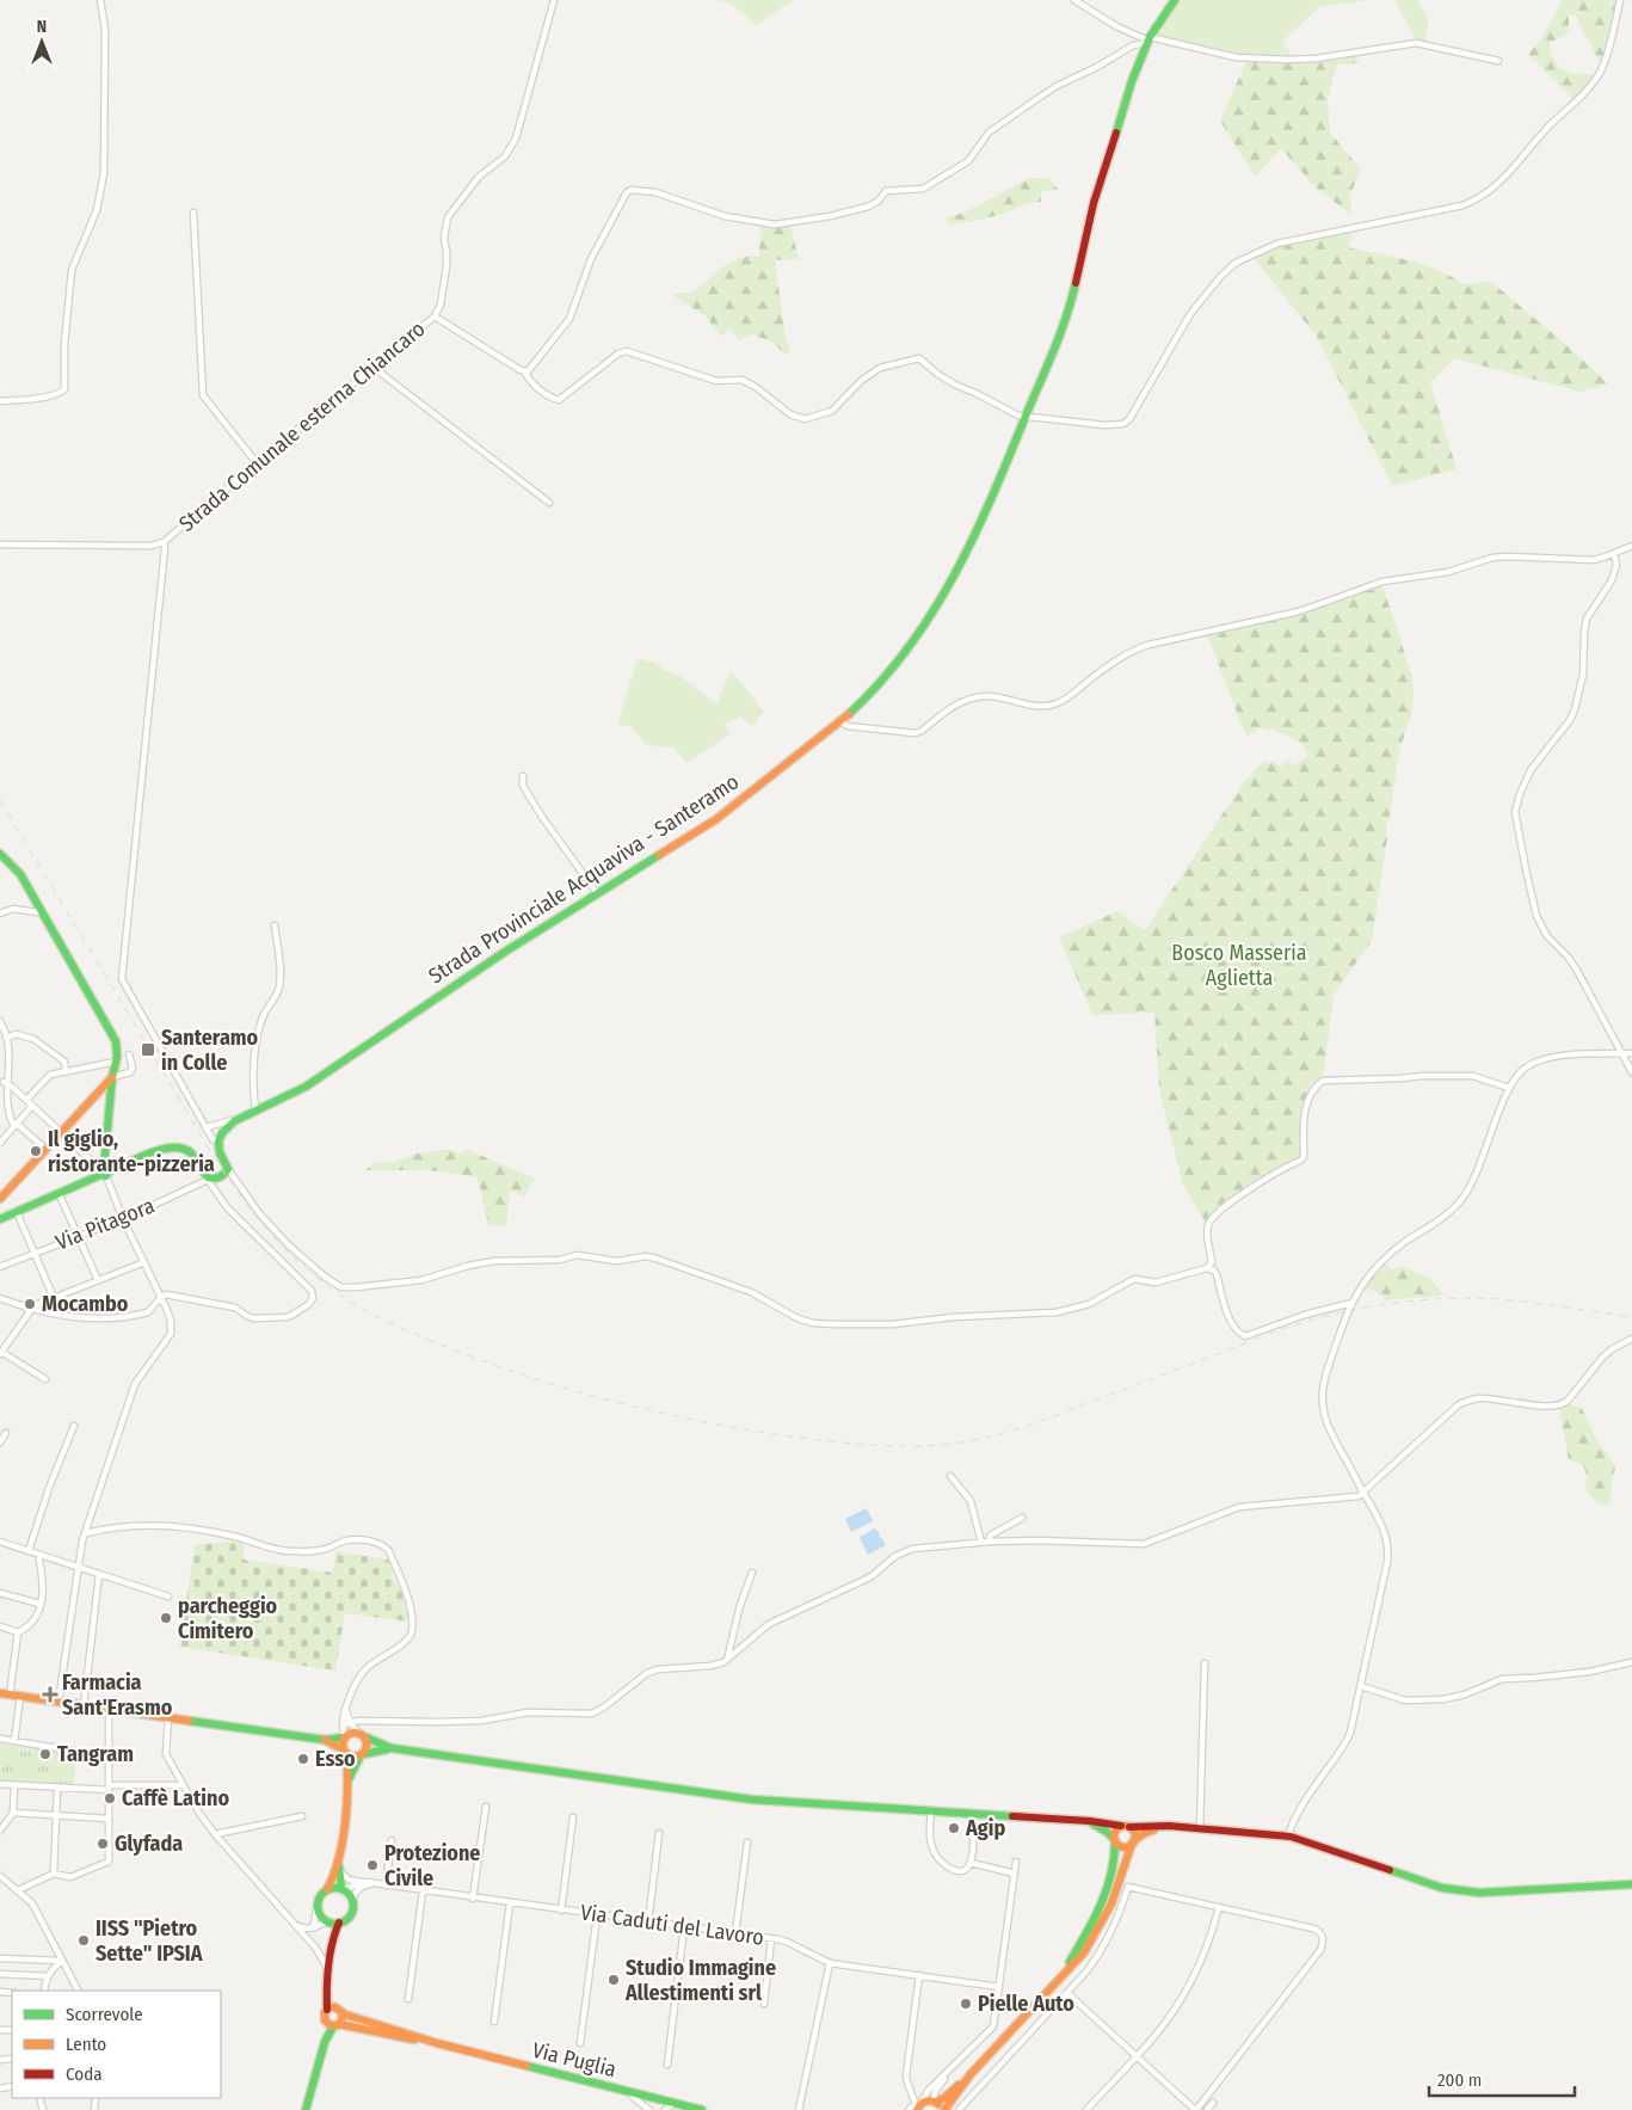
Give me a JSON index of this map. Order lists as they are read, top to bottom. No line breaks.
{"streets":{"main road":["Strada Provinciale Acquaviva - Santeramo","Via Puglia"],"street":["Strada Comunale esterna Chiancaro","Via Pitagora","Via Caduti del Lavoro"]},"parks":["Bosco Masseria Aglietta"],"places":{"transit":["Santeramo in Colle"],"other":["Il giglio, ristorante-pizzeria","Mocambo","parcheggio Cimitero","Tangram","Esso","Caffè Latino","Agip","Glyfada","Protezione Civile","IISS \"Pietro Sette\" IPSIA","Studio Immagine Allestimenti srl","Pielle Auto"],"health":["Farmacia Sant'Erasmo"]},"legend":["Scorrevole","Lento","Coda"],"scale_bar":"200 m","north":"top"}
